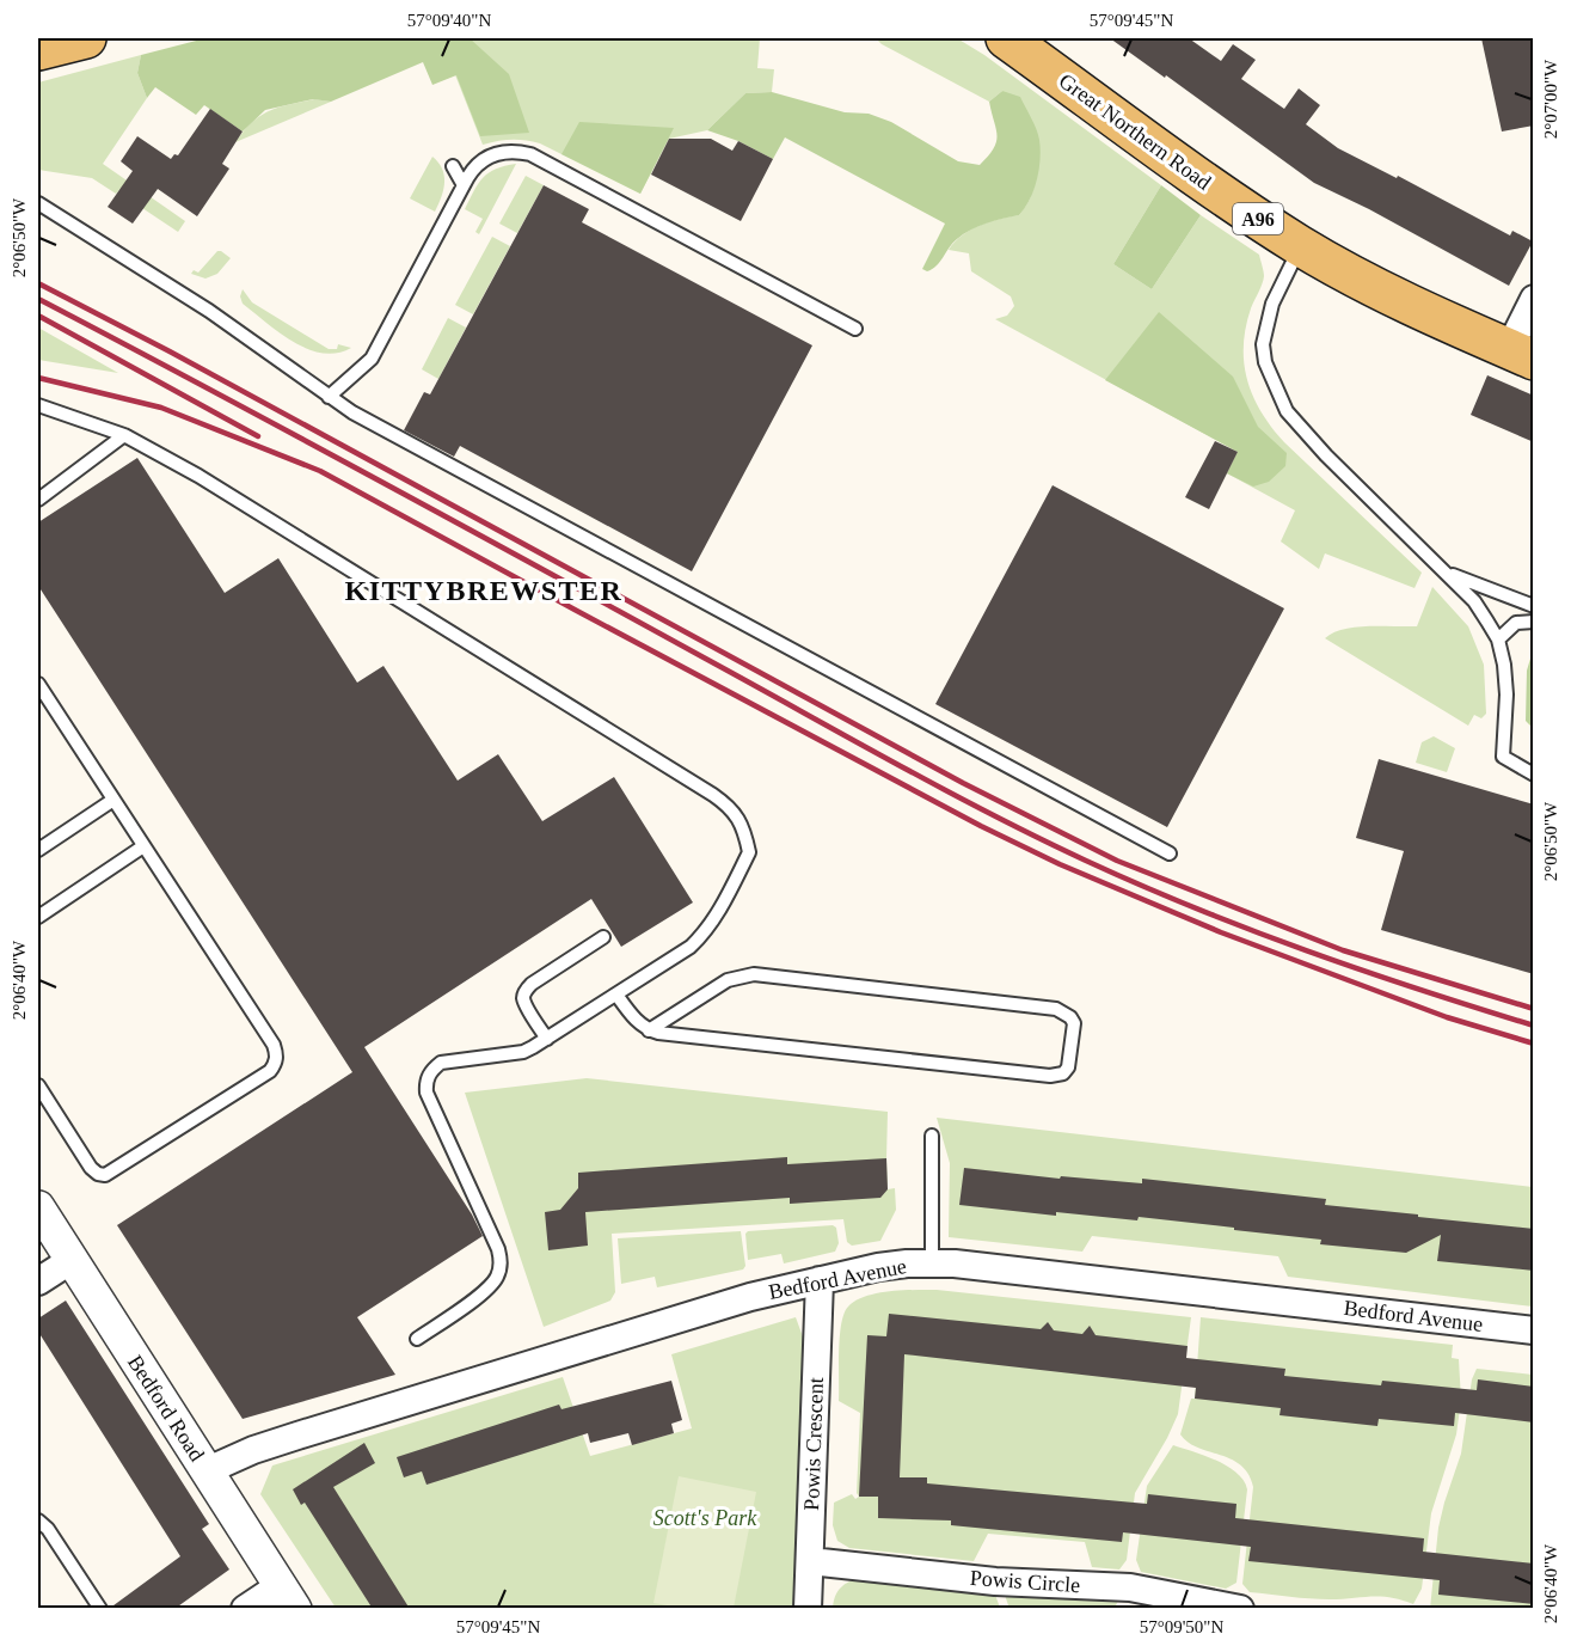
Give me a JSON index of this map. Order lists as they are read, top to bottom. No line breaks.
{"streets":{"main road":["Great Northern Road","A96"],"street":["Bedford Avenue","Bedford Road","Powis Crescent","Powis Circle"]},"crossings":[["Bedford Avenue","Bedford Road"],["Bedford Avenue","Powis Crescent"],["Powis Crescent","Powis Circle"]],"districts":["KITTYBREWSTER"],"parks":["Scott's Park"],"coordinates":["57°09'40\"N","57°09'45\"N","2°07'00\"W","2°06'50\"W","2°06'40\"W","57°09'50\"N"]}
